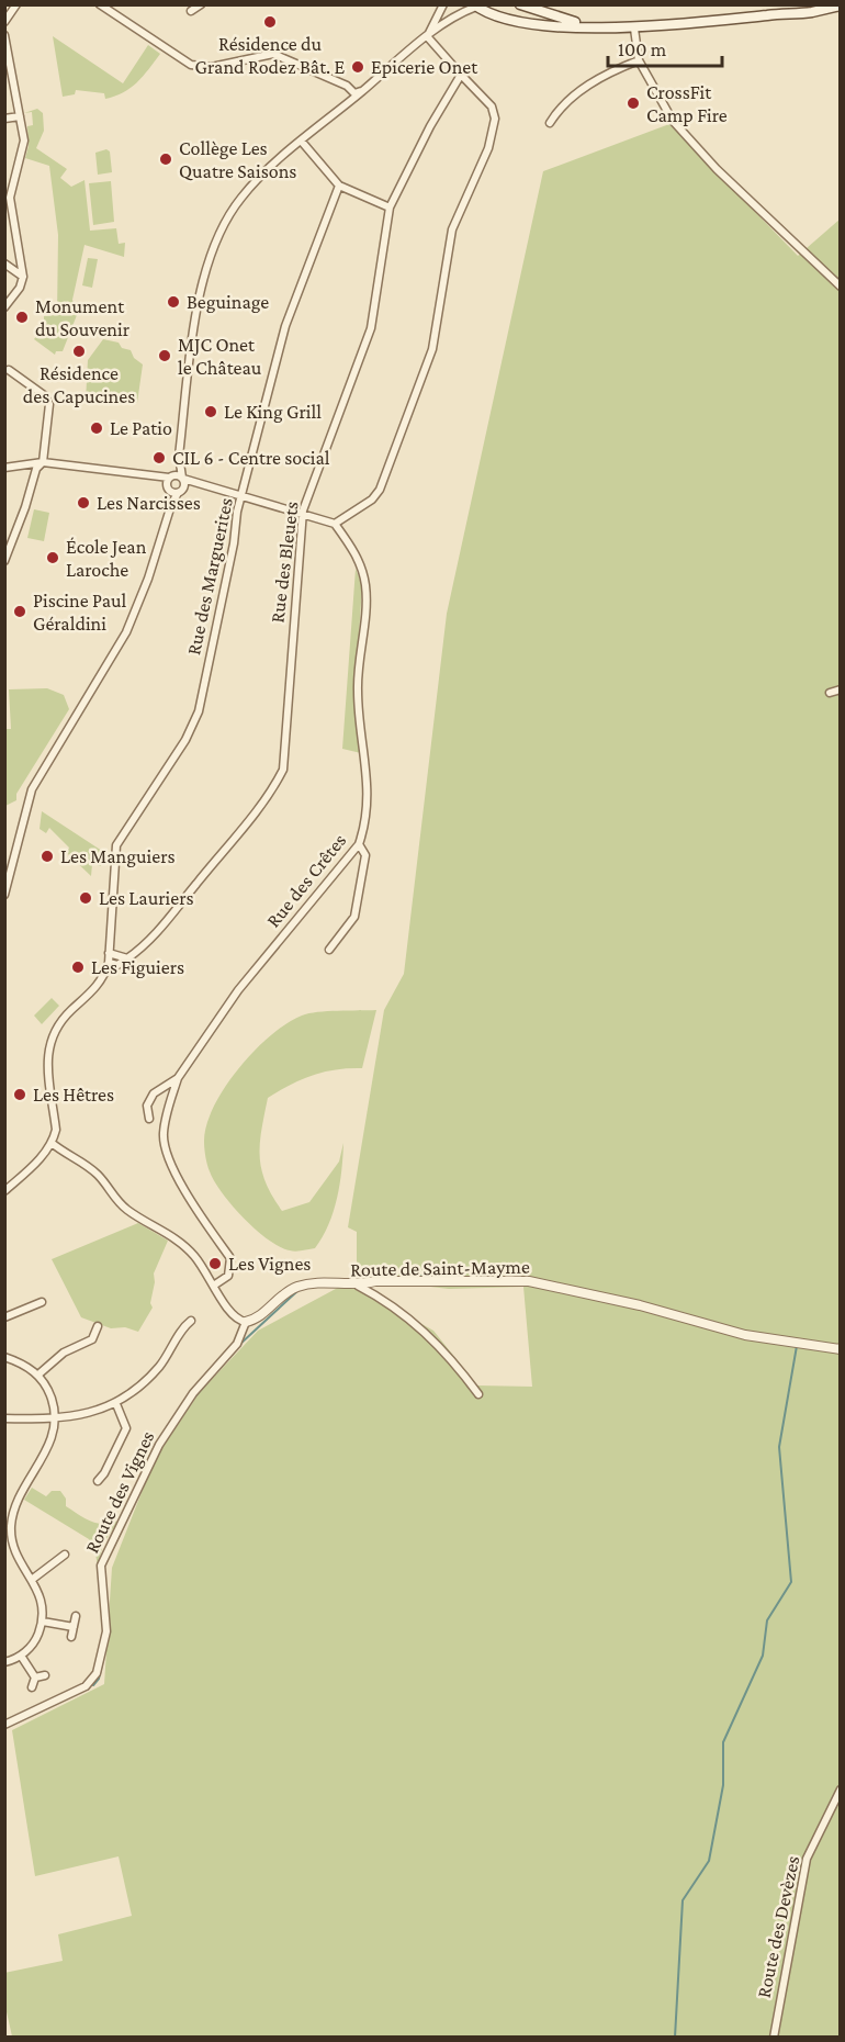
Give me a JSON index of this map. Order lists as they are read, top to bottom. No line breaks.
{"streets":{"street":["Rue des Bleuets","Rue des Marguerites","Rue des Crêtes","Route de Saint-Mayme","Route des Vignes","Route des Devèzes"]},"crossings":[["Rue des Bleuets","Rue des Marguerites"],["Route de Saint-Mayme","Route des Vignes"]],"places":["Résidence du Grand Rodez Bât. E","Epicerie Onet","CrossFit Camp Fire","Collège Les Quatre Saisons","Beguinage","Monument du Souvenir","Résidence des Capucines","MJC Onet le Château","Le King Grill","Le Patio","CIL 6 - Centre social","Les Narcisses","École Jean Laroche","Piscine Paul Géraldini","Les Manguiers","Les Lauriers","Les Figuiers","Les Hêtres","Les Vignes"],"scale_bar":"100 m"}
